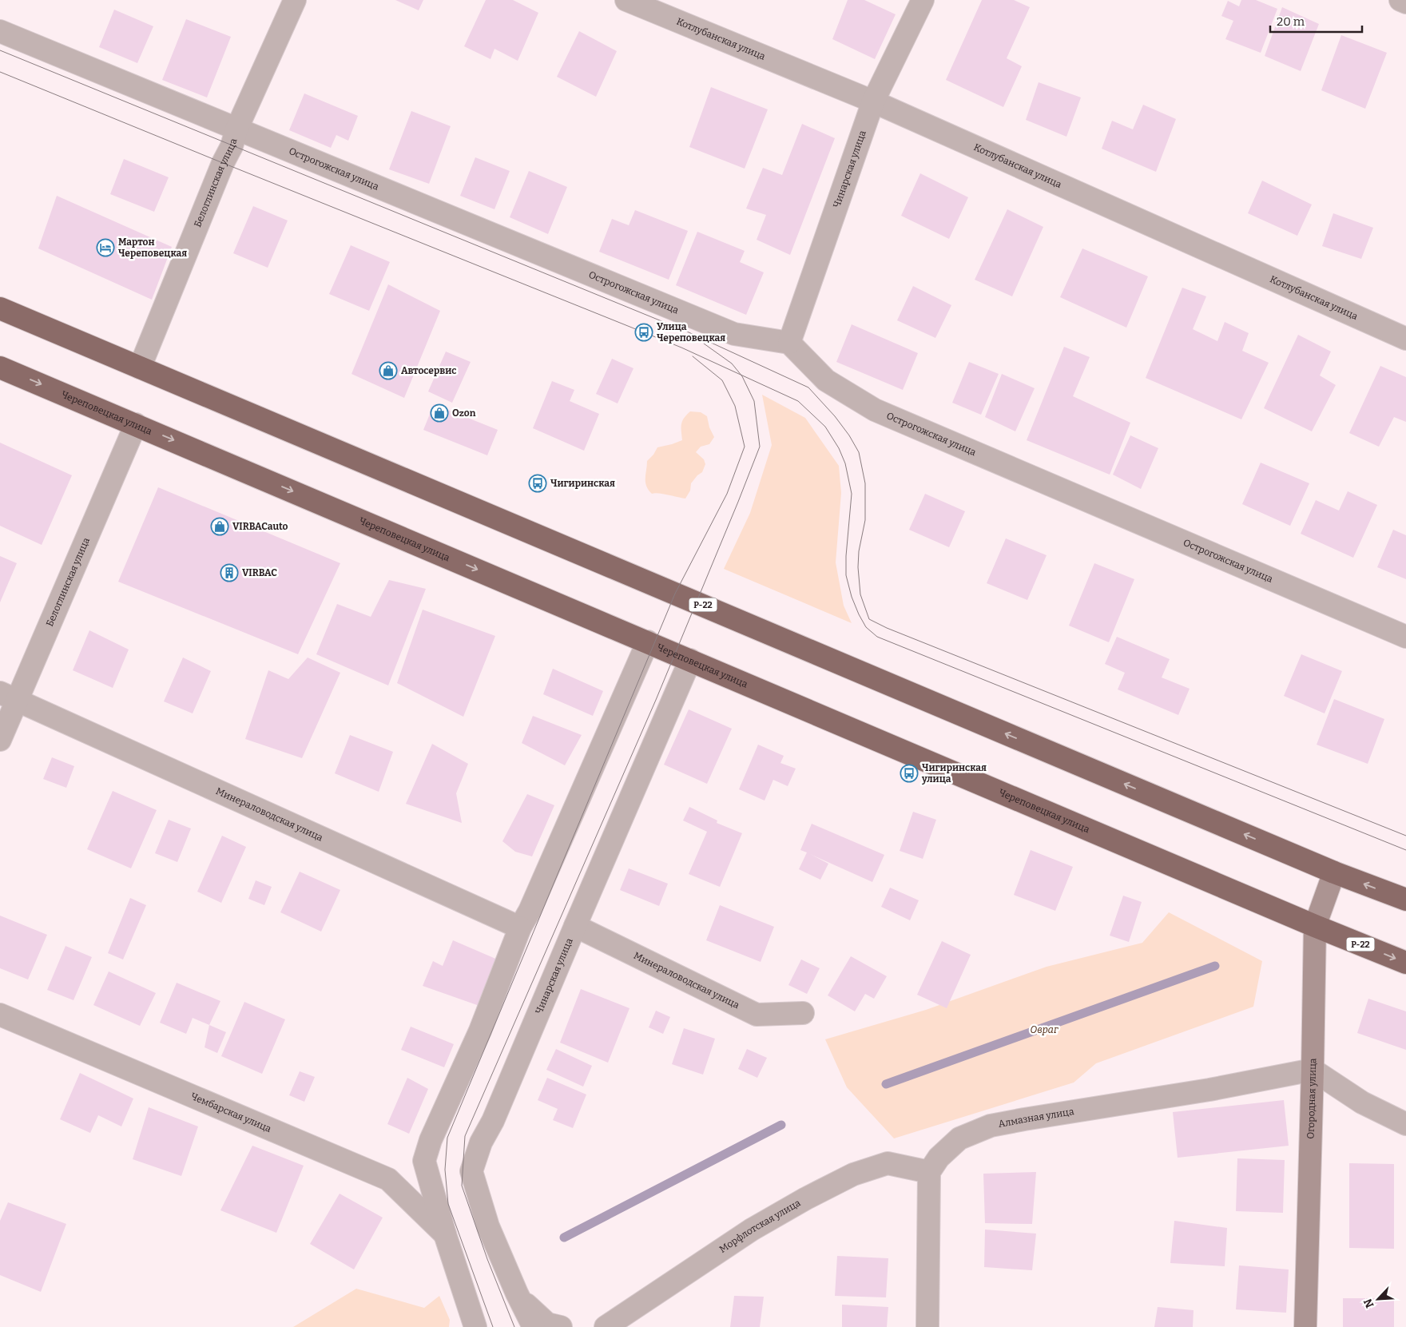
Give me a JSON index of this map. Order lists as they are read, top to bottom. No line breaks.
{"streets":{"highway":["Череповецкая улица","Р-22"],"street":["Котлубанская улица","Чинарская улица","Острогожская улица","Белоглинская улица","Минераловодская улица","Огородная улица","Чембарская улица","Алмазная улица","Морфлотская улица"]},"crossings":[["Котлубанская улица","Чинарская улица"],["Чинарская улица","Острогожская улица"],["Чинарская улица","Череповецкая улица"],["Чинарская улица","Минераловодская улица"],["Острогожская улица","Белоглинская улица"],["Белоглинская улица","Череповецкая улица"],["Белоглинская улица","Р-22"],["Белоглинская улица","Минераловодская улица"],["Череповецкая улица","Огородная улица"],["Р-22","Огородная улица"],["Огородная улица","Алмазная улица"],["Алмазная улица","Морфлотская улица"]],"parks":["Овраг"],"places":{"hotel":["Мартон Череповецкая"],"bus stop":["Улица Череповецкая","Чигиринская","Чигиринская улица"],"shop":["Автосервис","Ozon","VIRBACauto"],"building":["VIRBAC"]},"scale_bar":"20 m","north":"bottom left"}
